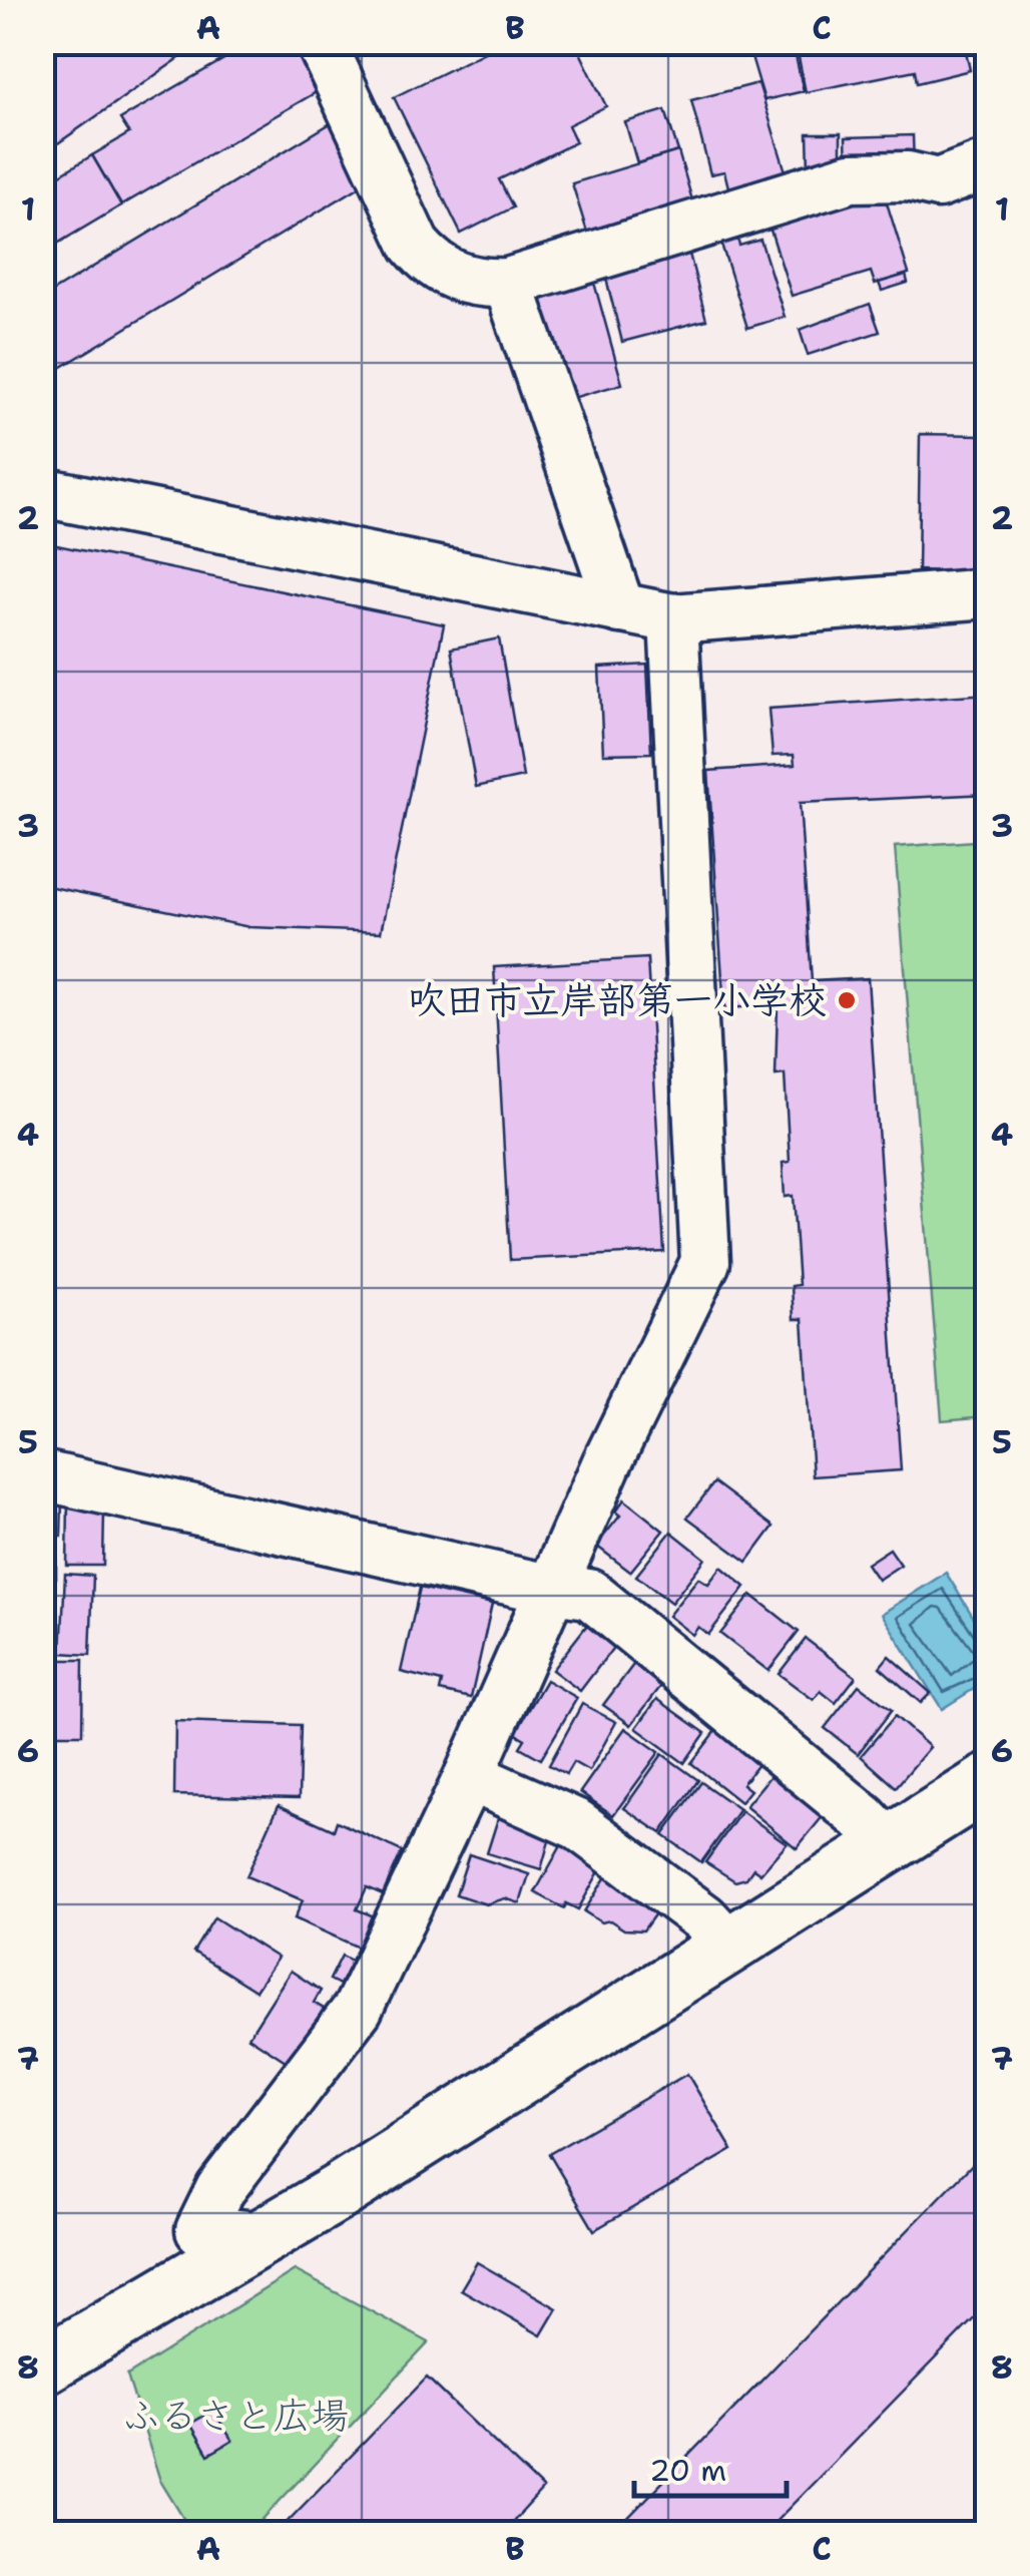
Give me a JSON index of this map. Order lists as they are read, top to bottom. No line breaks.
{"parks":["ふるさと広場"],"places":["吹田市立岸部第一小学校"],"scale_bar":"20 m","grid":{"columns":["A","B","C"],"rows":["1","2","3","4","5","6","7","8"]}}
